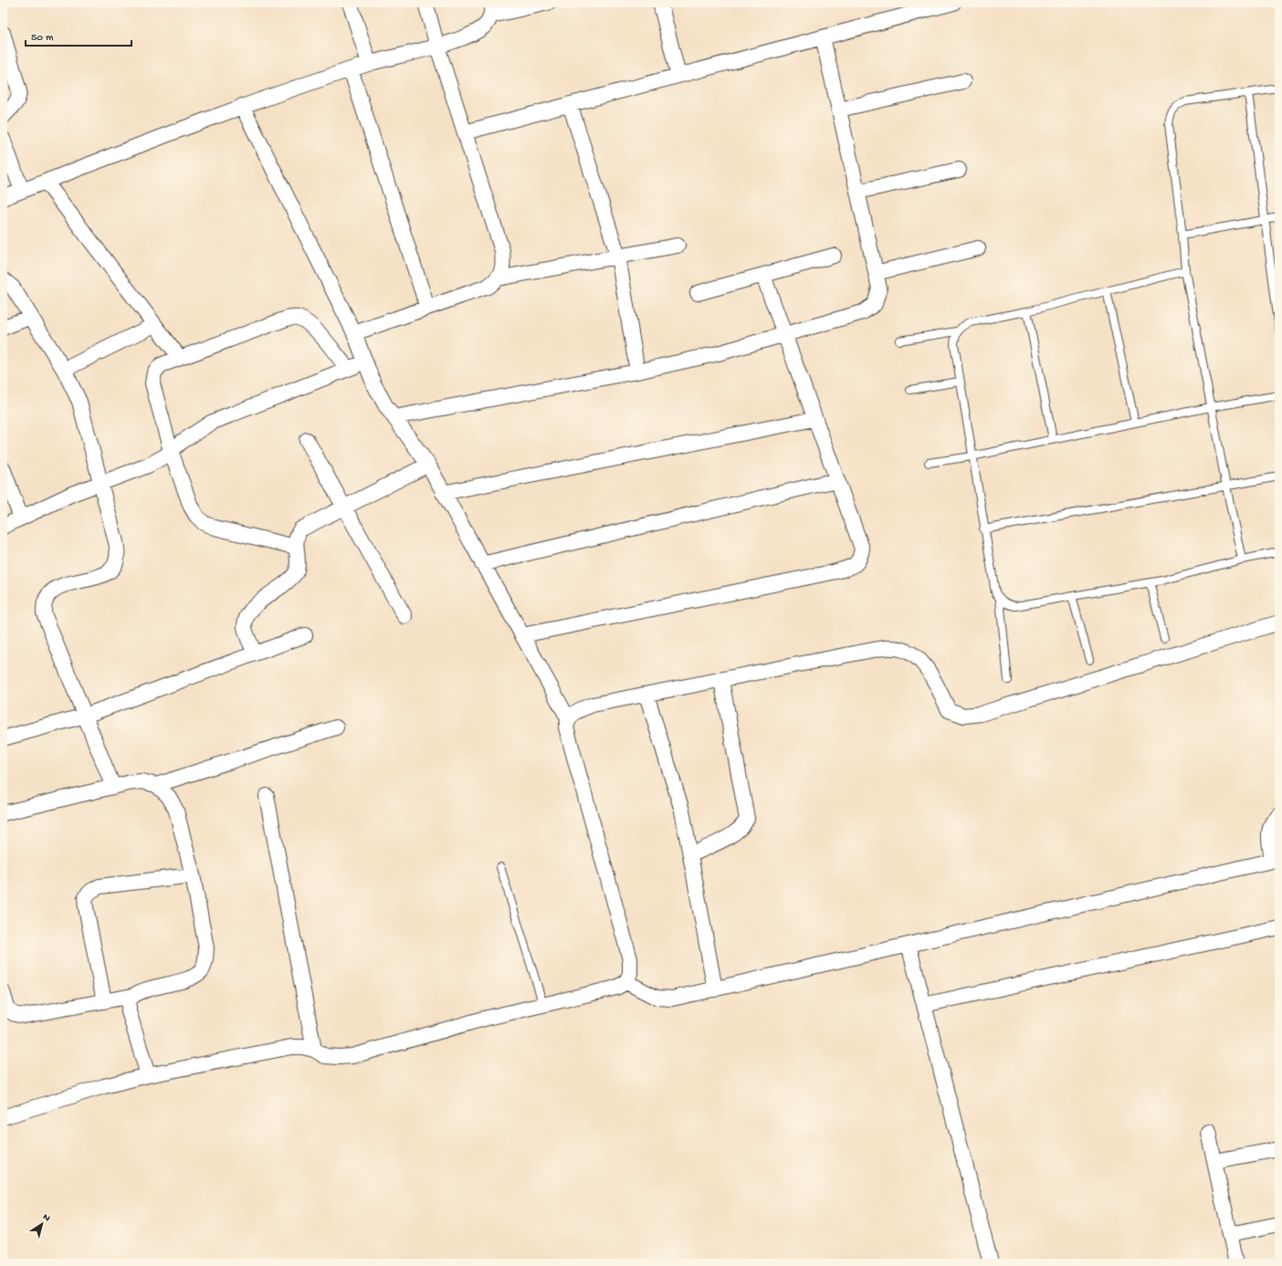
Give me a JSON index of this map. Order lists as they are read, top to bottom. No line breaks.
{"scale_bar":"50 m","north":"top right"}
